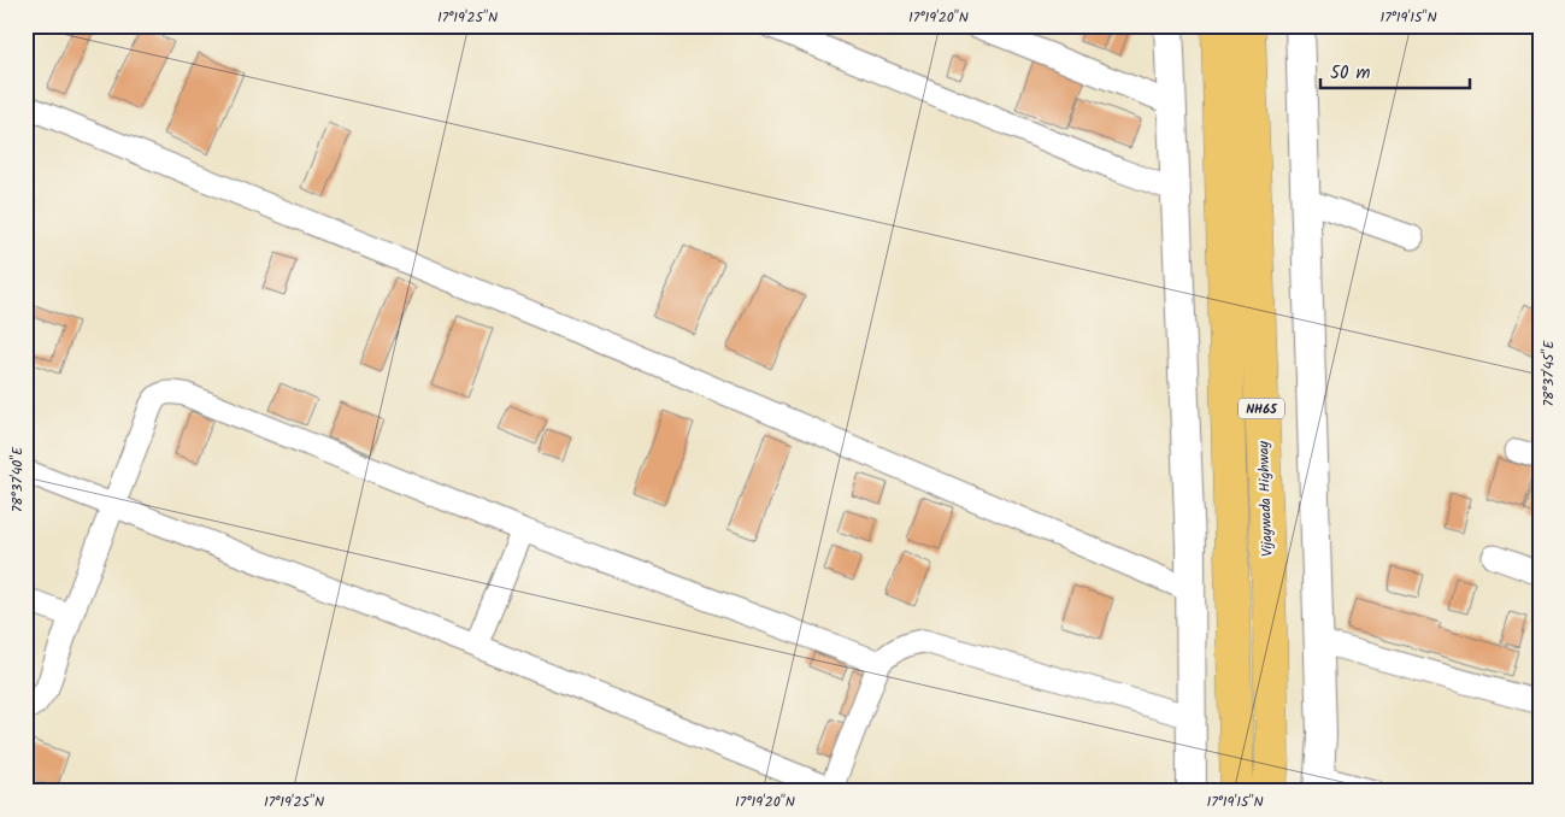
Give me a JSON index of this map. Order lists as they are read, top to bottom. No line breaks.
{"streets":{"highway":["NH65","Vijaywada Highway"]},"scale_bar":"50 m","coordinates":["17°19'25\"N","17°19'20\"N","17°19'15\"N","78°37'45\"E","78°37'40\"E"]}
